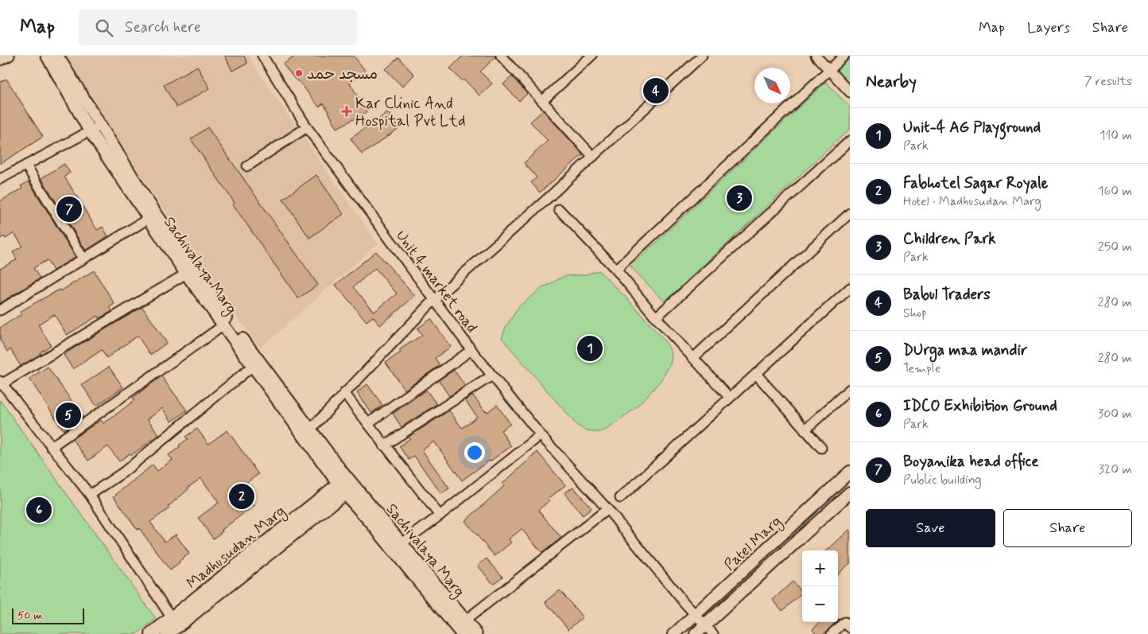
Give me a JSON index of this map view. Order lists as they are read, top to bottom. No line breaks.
{"streets":{"main road":["Sachivalaya Marg","Madhusudan Marg"],"street":["Unit 4 market road","Patel Marg"]},"crossings":[["Sachivalaya Marg","Madhusudan Marg"],["Unit 4 market road","Patel Marg"]],"places":{"other":["مسجد حمد"],"health":["Kar Clinic And Hospital Pvt Ltd"]},"scale_bar":"50 m","north":"bottom right","page":{"header":"Map","search":"Search here","nav":["Map","Layers","Share"],"heading":["Nearby","7 results"],"pins":["4","3","7","1","5","2","6"],"list":[{"mark":"1","name":"Unit-4 AG Playground","note":"Park","value":"110 m"},{"mark":"2","name":"Fabhotel Sagar Royale","note":"Hotel · Madhusudan Marg","value":"160 m"},{"mark":"3","name":"Children Park","note":"Park","value":"250 m"},{"mark":"4","name":"Babul Traders","note":"Shop","value":"280 m"},{"mark":"5","name":"DUrga maa mandir","note":"Temple","value":"280 m"},{"mark":"6","name":"IDCO Exhibition Ground","note":"Park","value":"300 m"},{"mark":"7","name":"Boyanika head office","note":"Public building","value":"320 m"}],"buttons":["Save","Share"],"map_buttons":["+","−"],"scale":"50 m"}}
